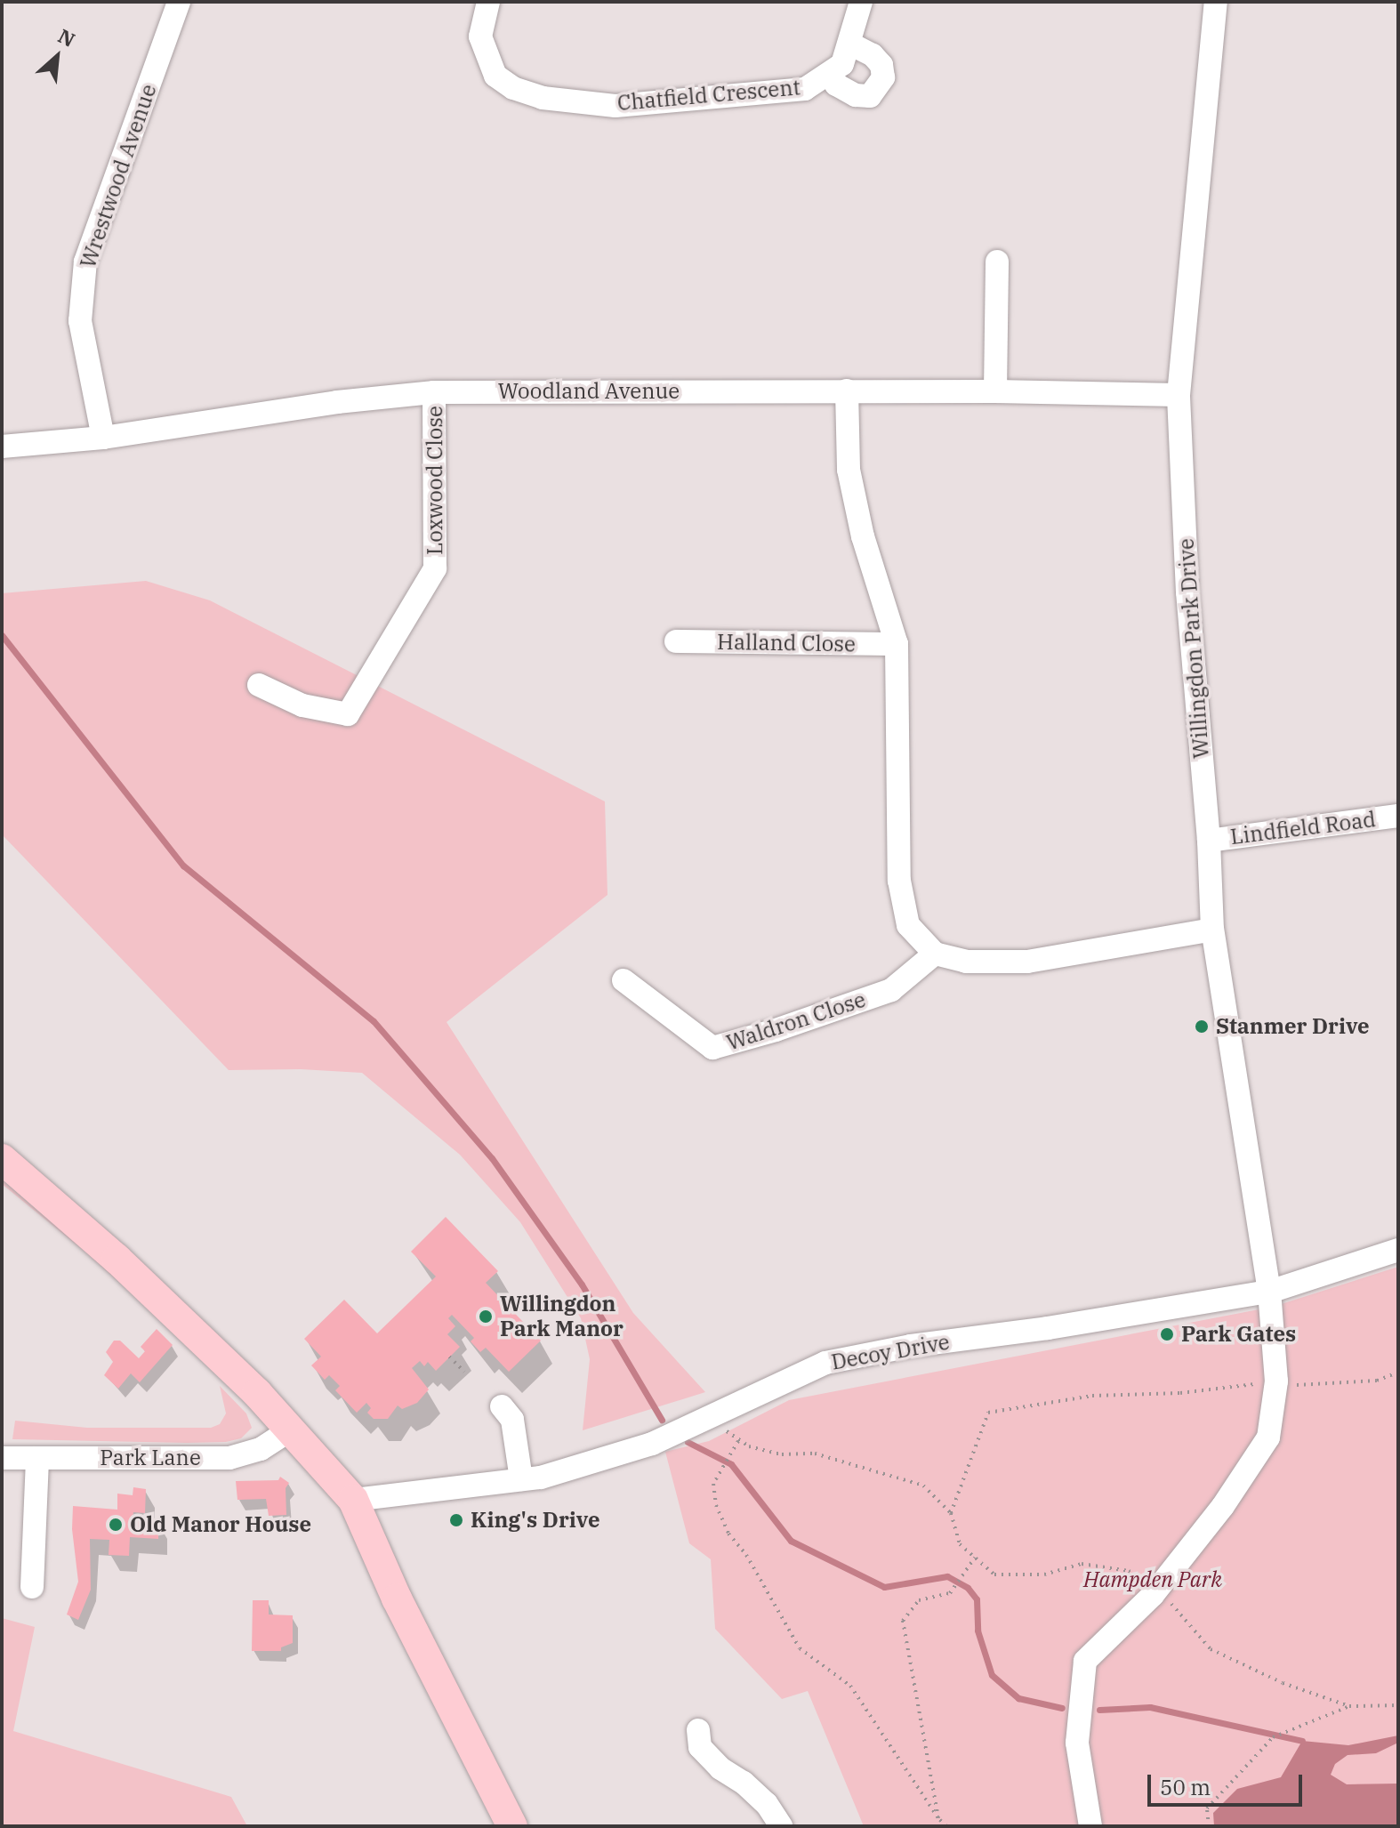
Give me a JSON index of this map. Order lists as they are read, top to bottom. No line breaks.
{"streets":{"street":["Chatfield Crescent","Wrestwood Avenue","Woodland Avenue","Loxwood Close","Halland Close","Willingdon Park Drive","Lindfield Road","Waldron Close","Decoy Drive","Park Lane"]},"crossings":[["Wrestwood Avenue","Woodland Avenue"],["Woodland Avenue","Loxwood Close"],["Woodland Avenue","Willingdon Park Drive"],["Willingdon Park Drive","Lindfield Road"],["Willingdon Park Drive","Decoy Drive"]],"parks":["Hampden Park"],"places":["Stanmer Drive","Willingdon Park Manor","Park Gates","King's Drive","Old Manor House"],"scale_bar":"50 m","north":"top right"}
